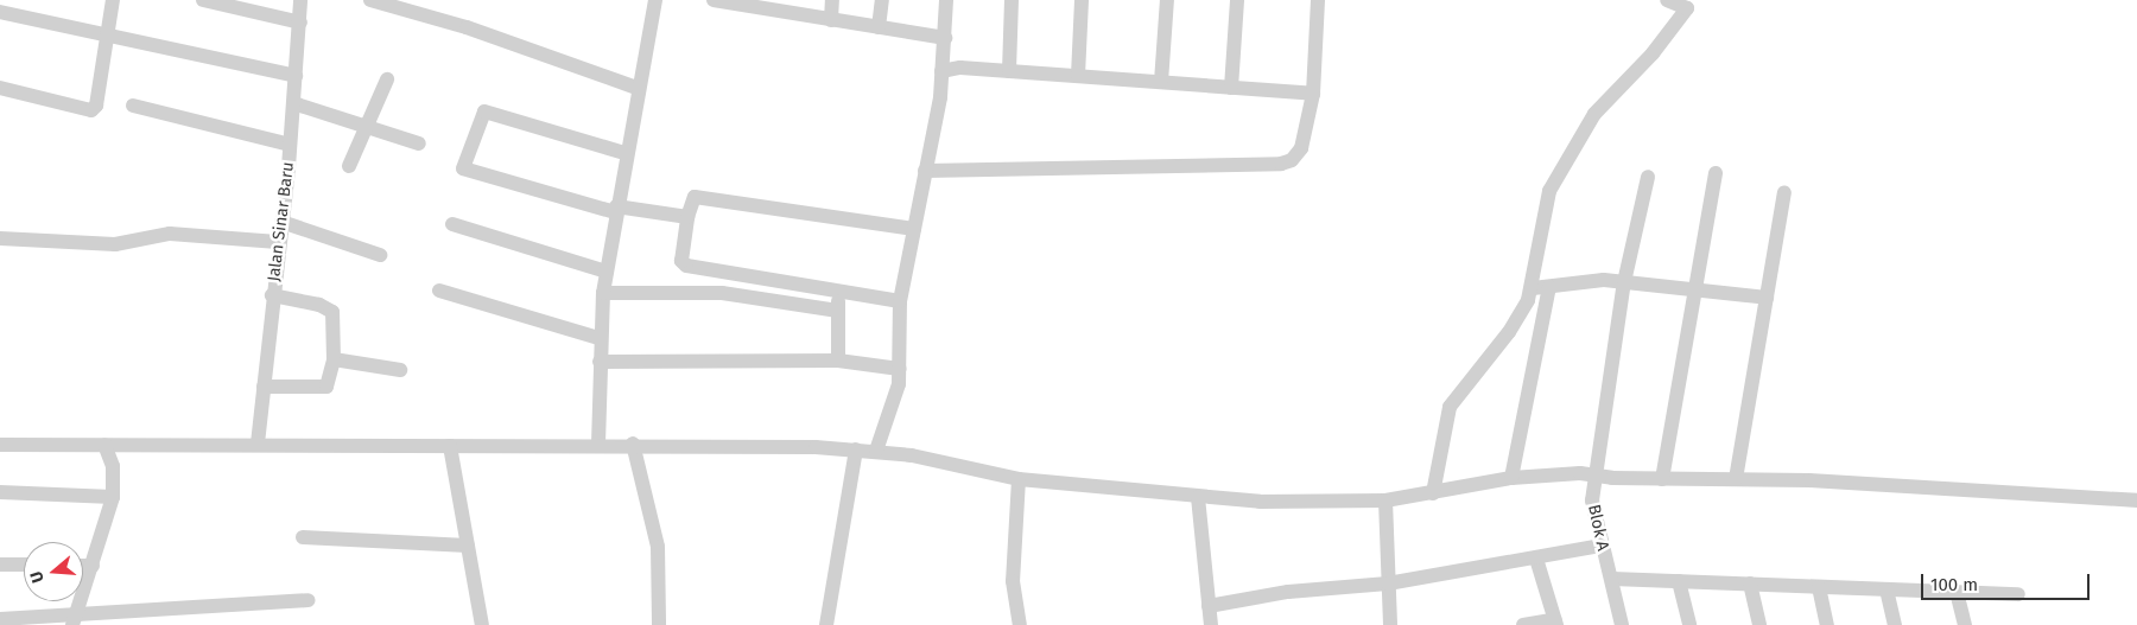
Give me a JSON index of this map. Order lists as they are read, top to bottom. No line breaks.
{"streets":{"street":["Jalan Sinar Baru","Blok A"]},"scale_bar":"100 m","north":"left"}
